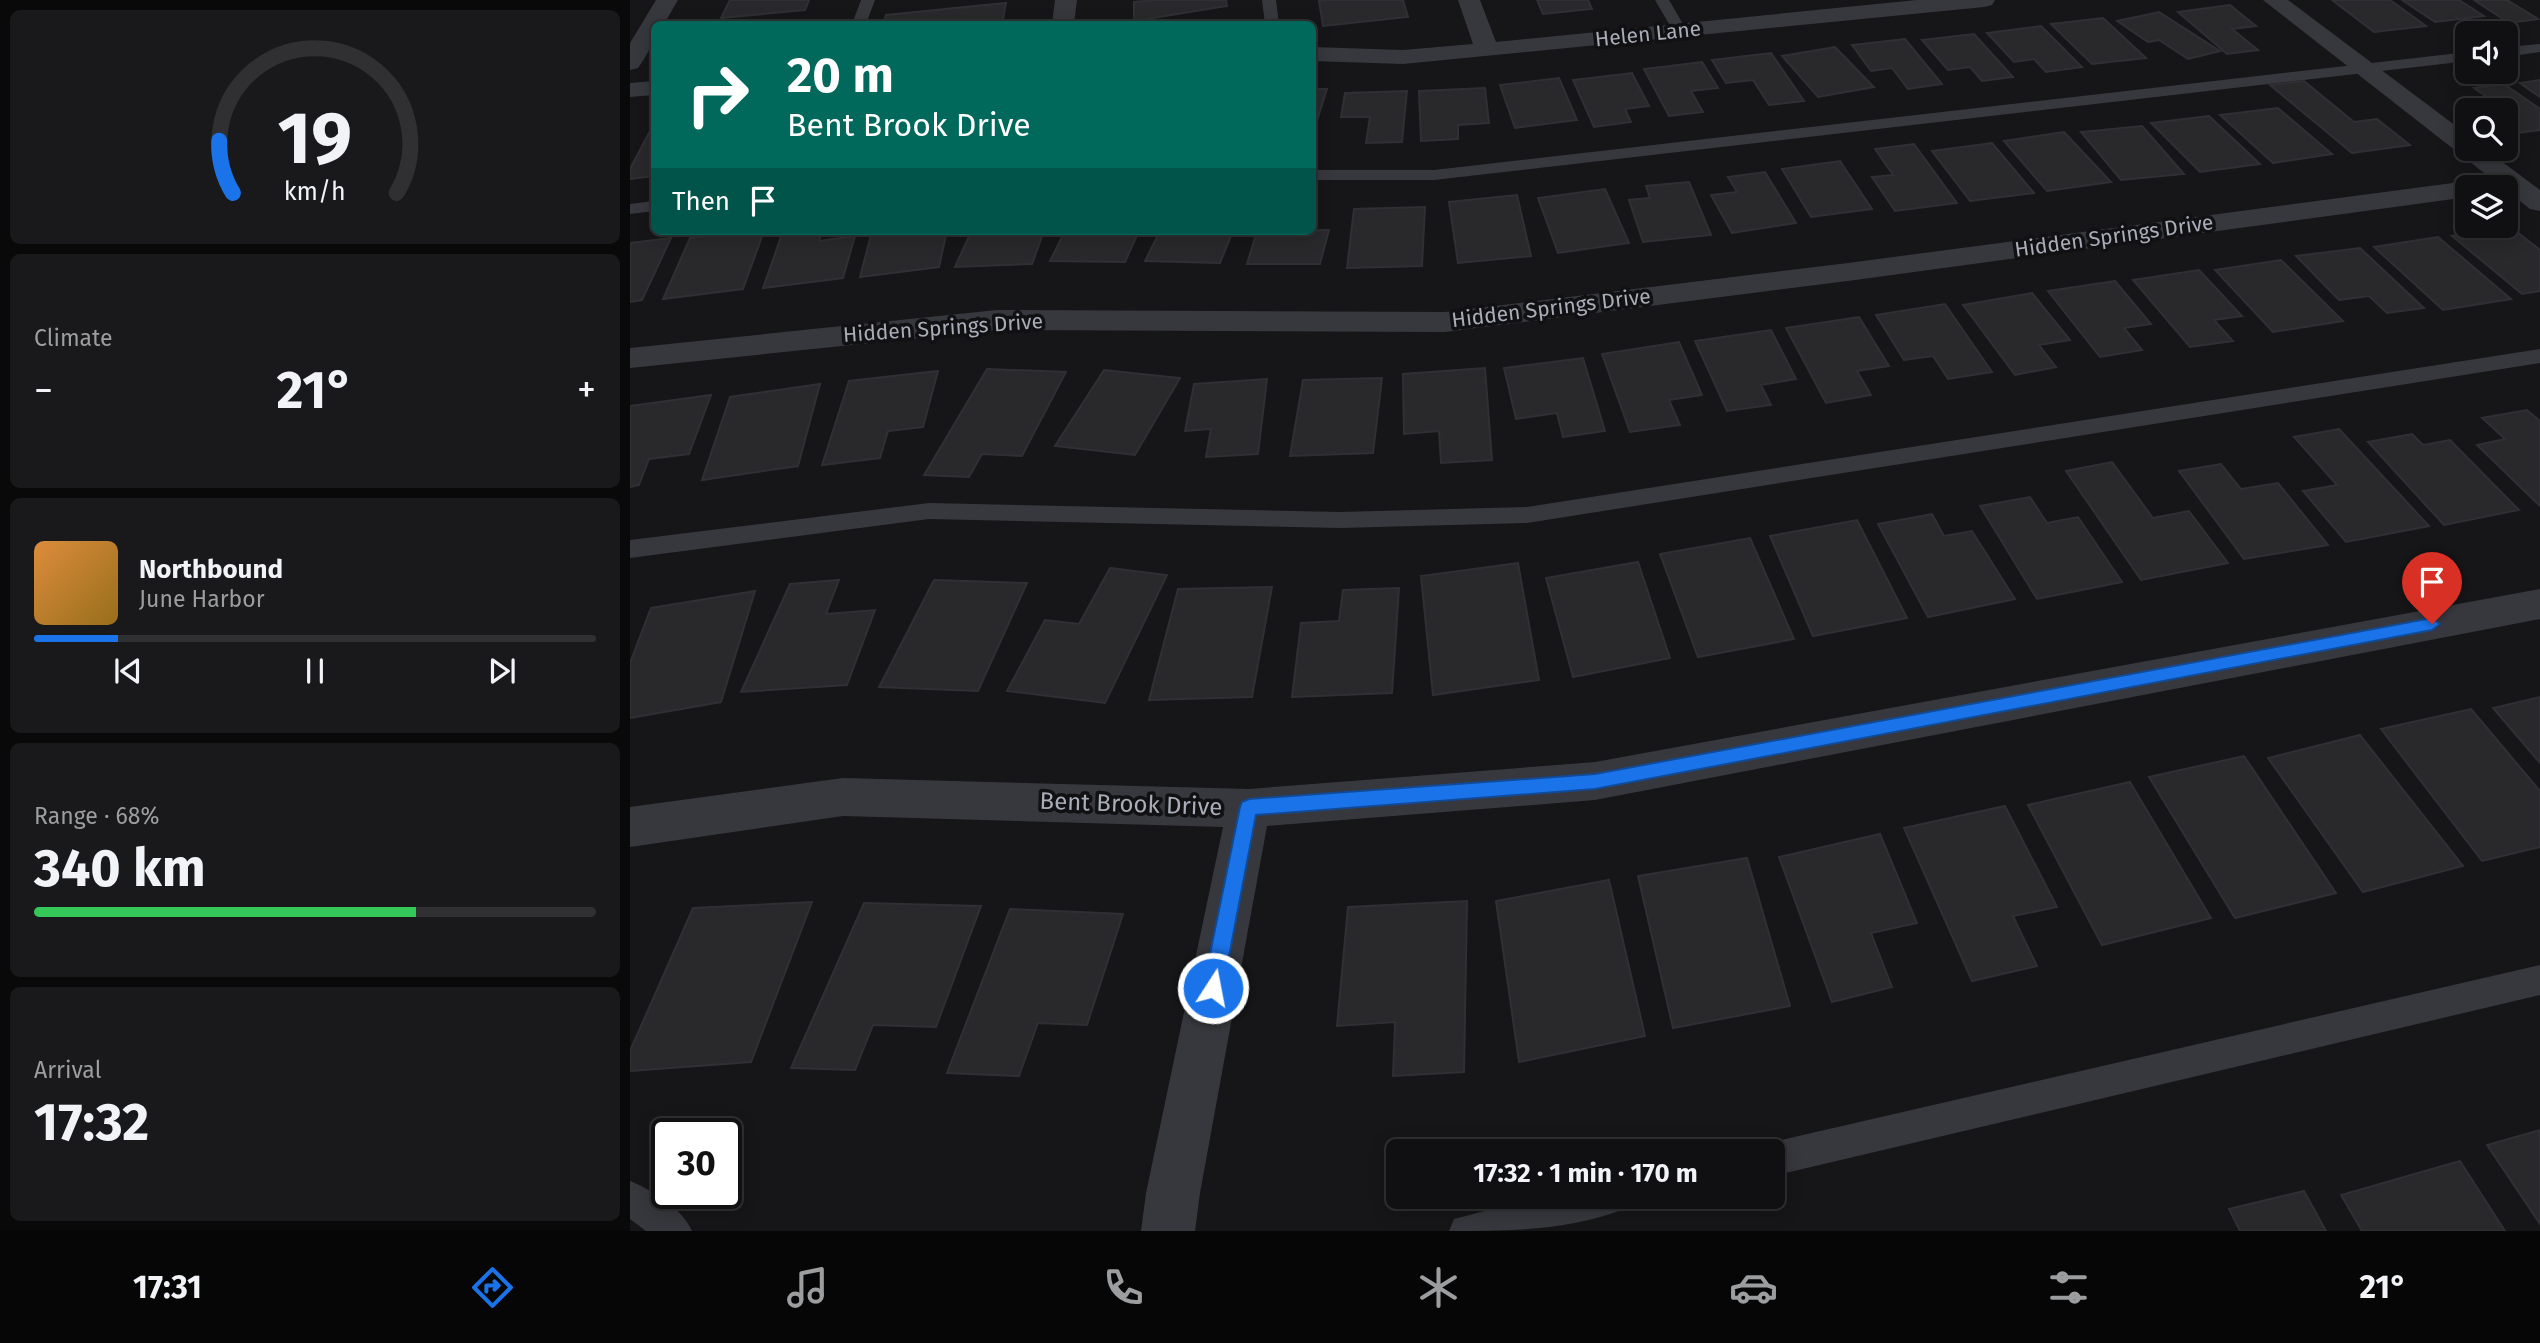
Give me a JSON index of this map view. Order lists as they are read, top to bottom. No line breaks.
{"streets":{"street":["Helen Lane","Hidden Springs Drive","Bent Brook Drive"]},"page":{"turn":["20 m","Bent Brook Drive"],"then":"Then","tile":["Climate",["Range · 68%","340 km"],["Arrival","17:32"]],"heat":["−","21°","+"],"song":["Northbound","June Harbor"],"limit":"30","trip":"17:32 · 1 min · 170 m","tabs":["17:31","21°"],"gauge":["19","km/h"]}}
